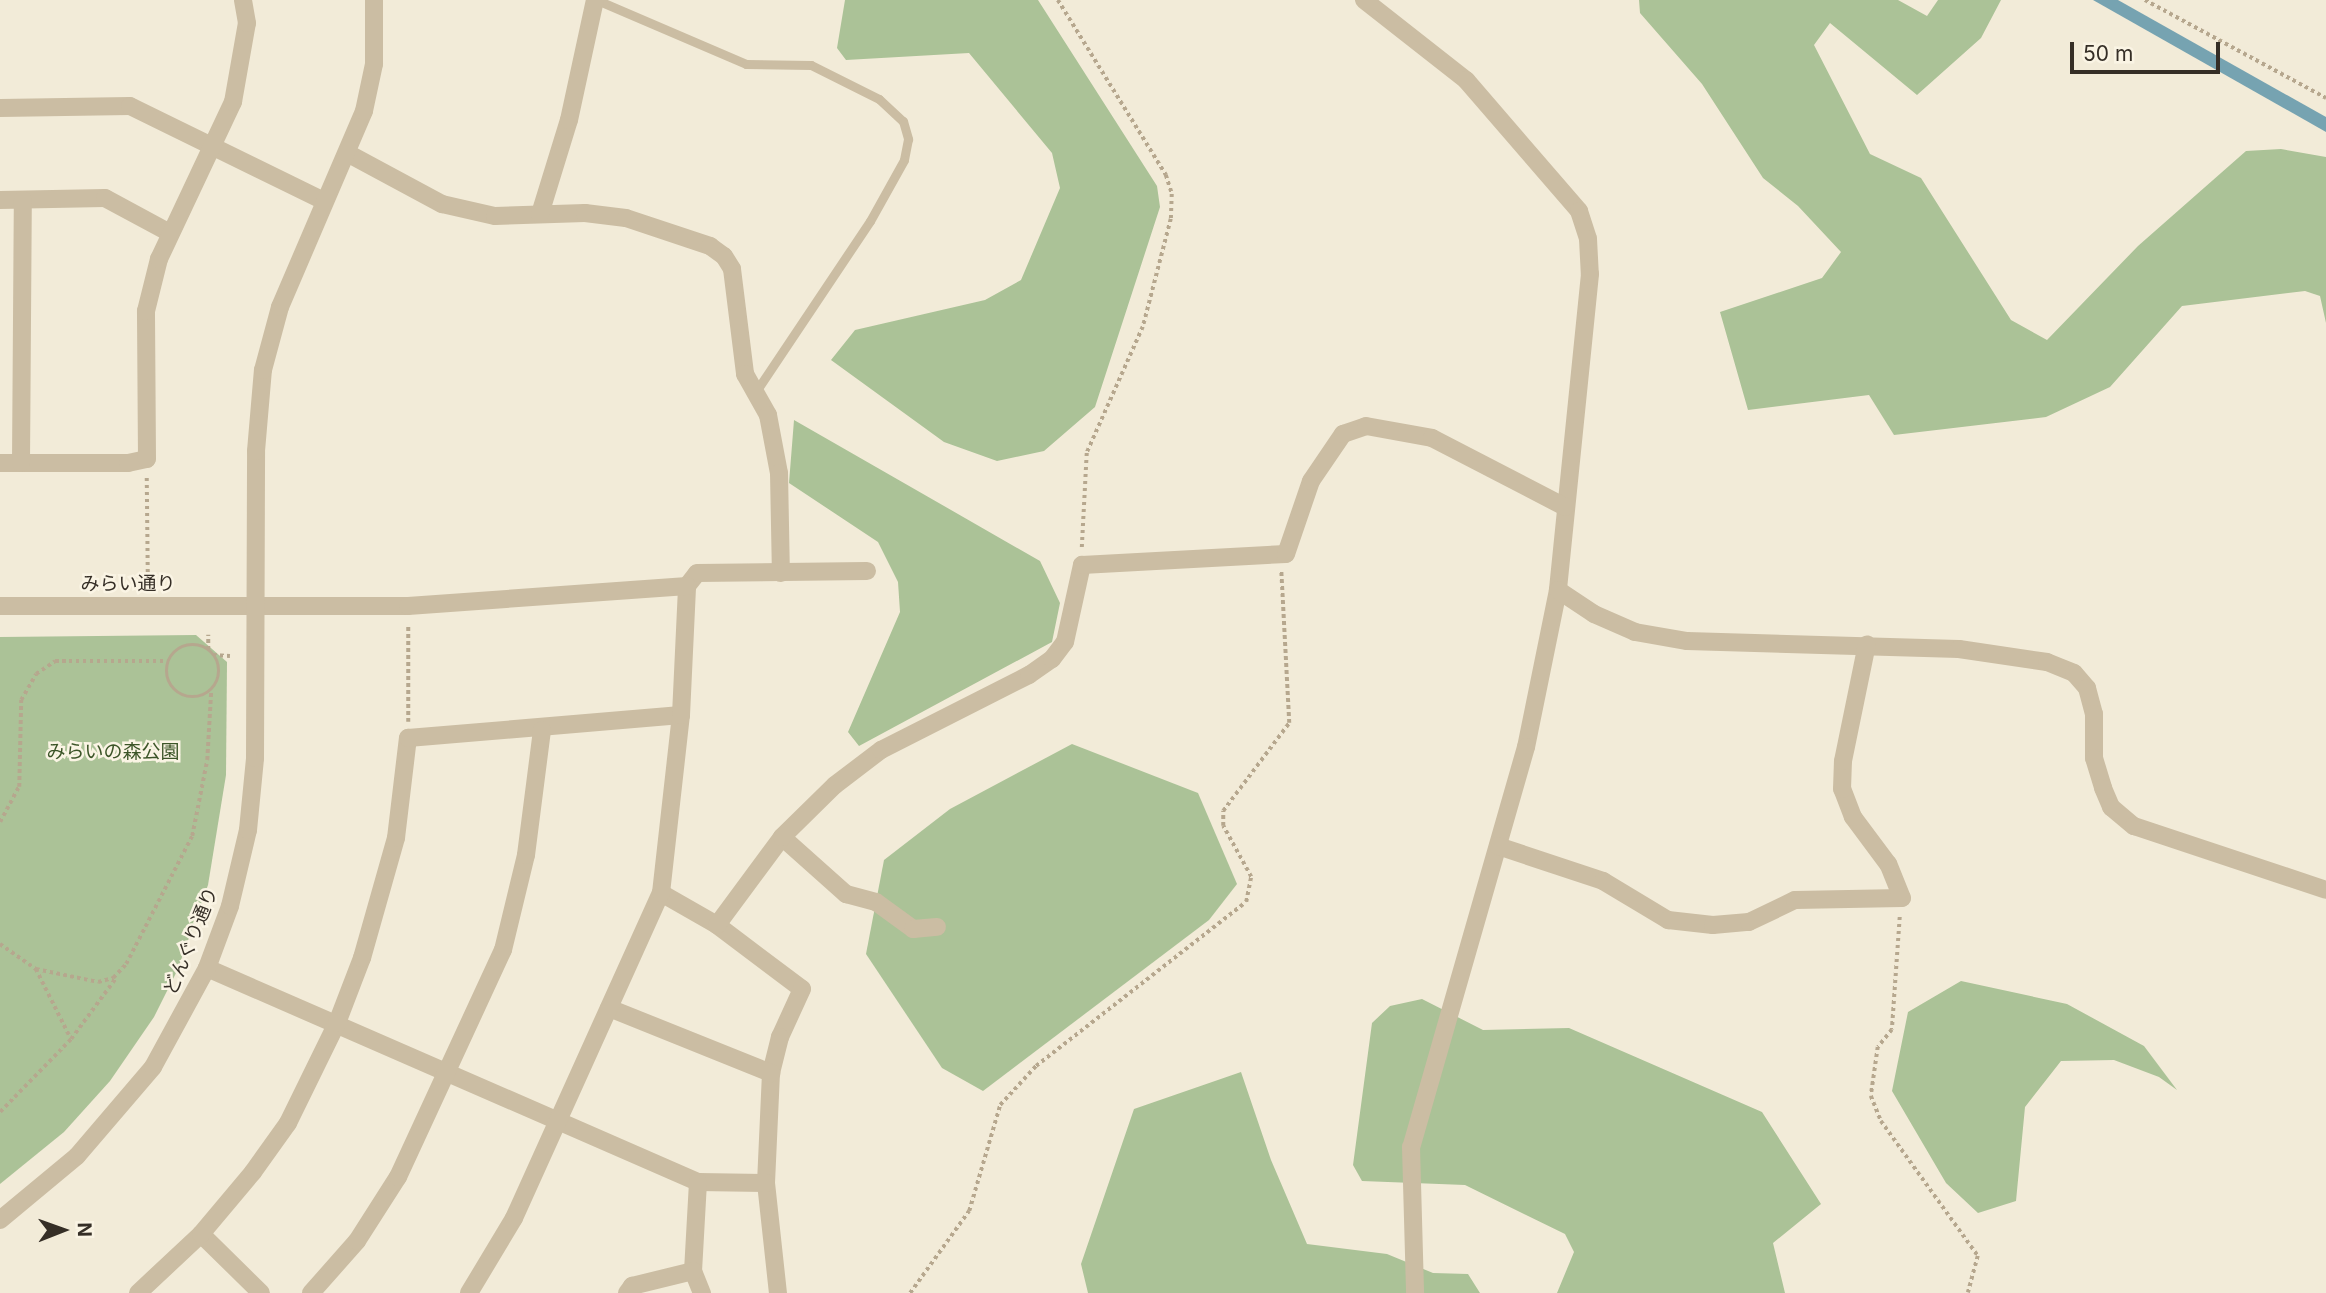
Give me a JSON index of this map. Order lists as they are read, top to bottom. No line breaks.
{"streets":{"street":["みらい通り","どんぐり通り"]},"crossings":[["みらい通り","どんぐり通り"]],"parks":["みらいの森公園"],"scale_bar":"50 m","north":"right"}
